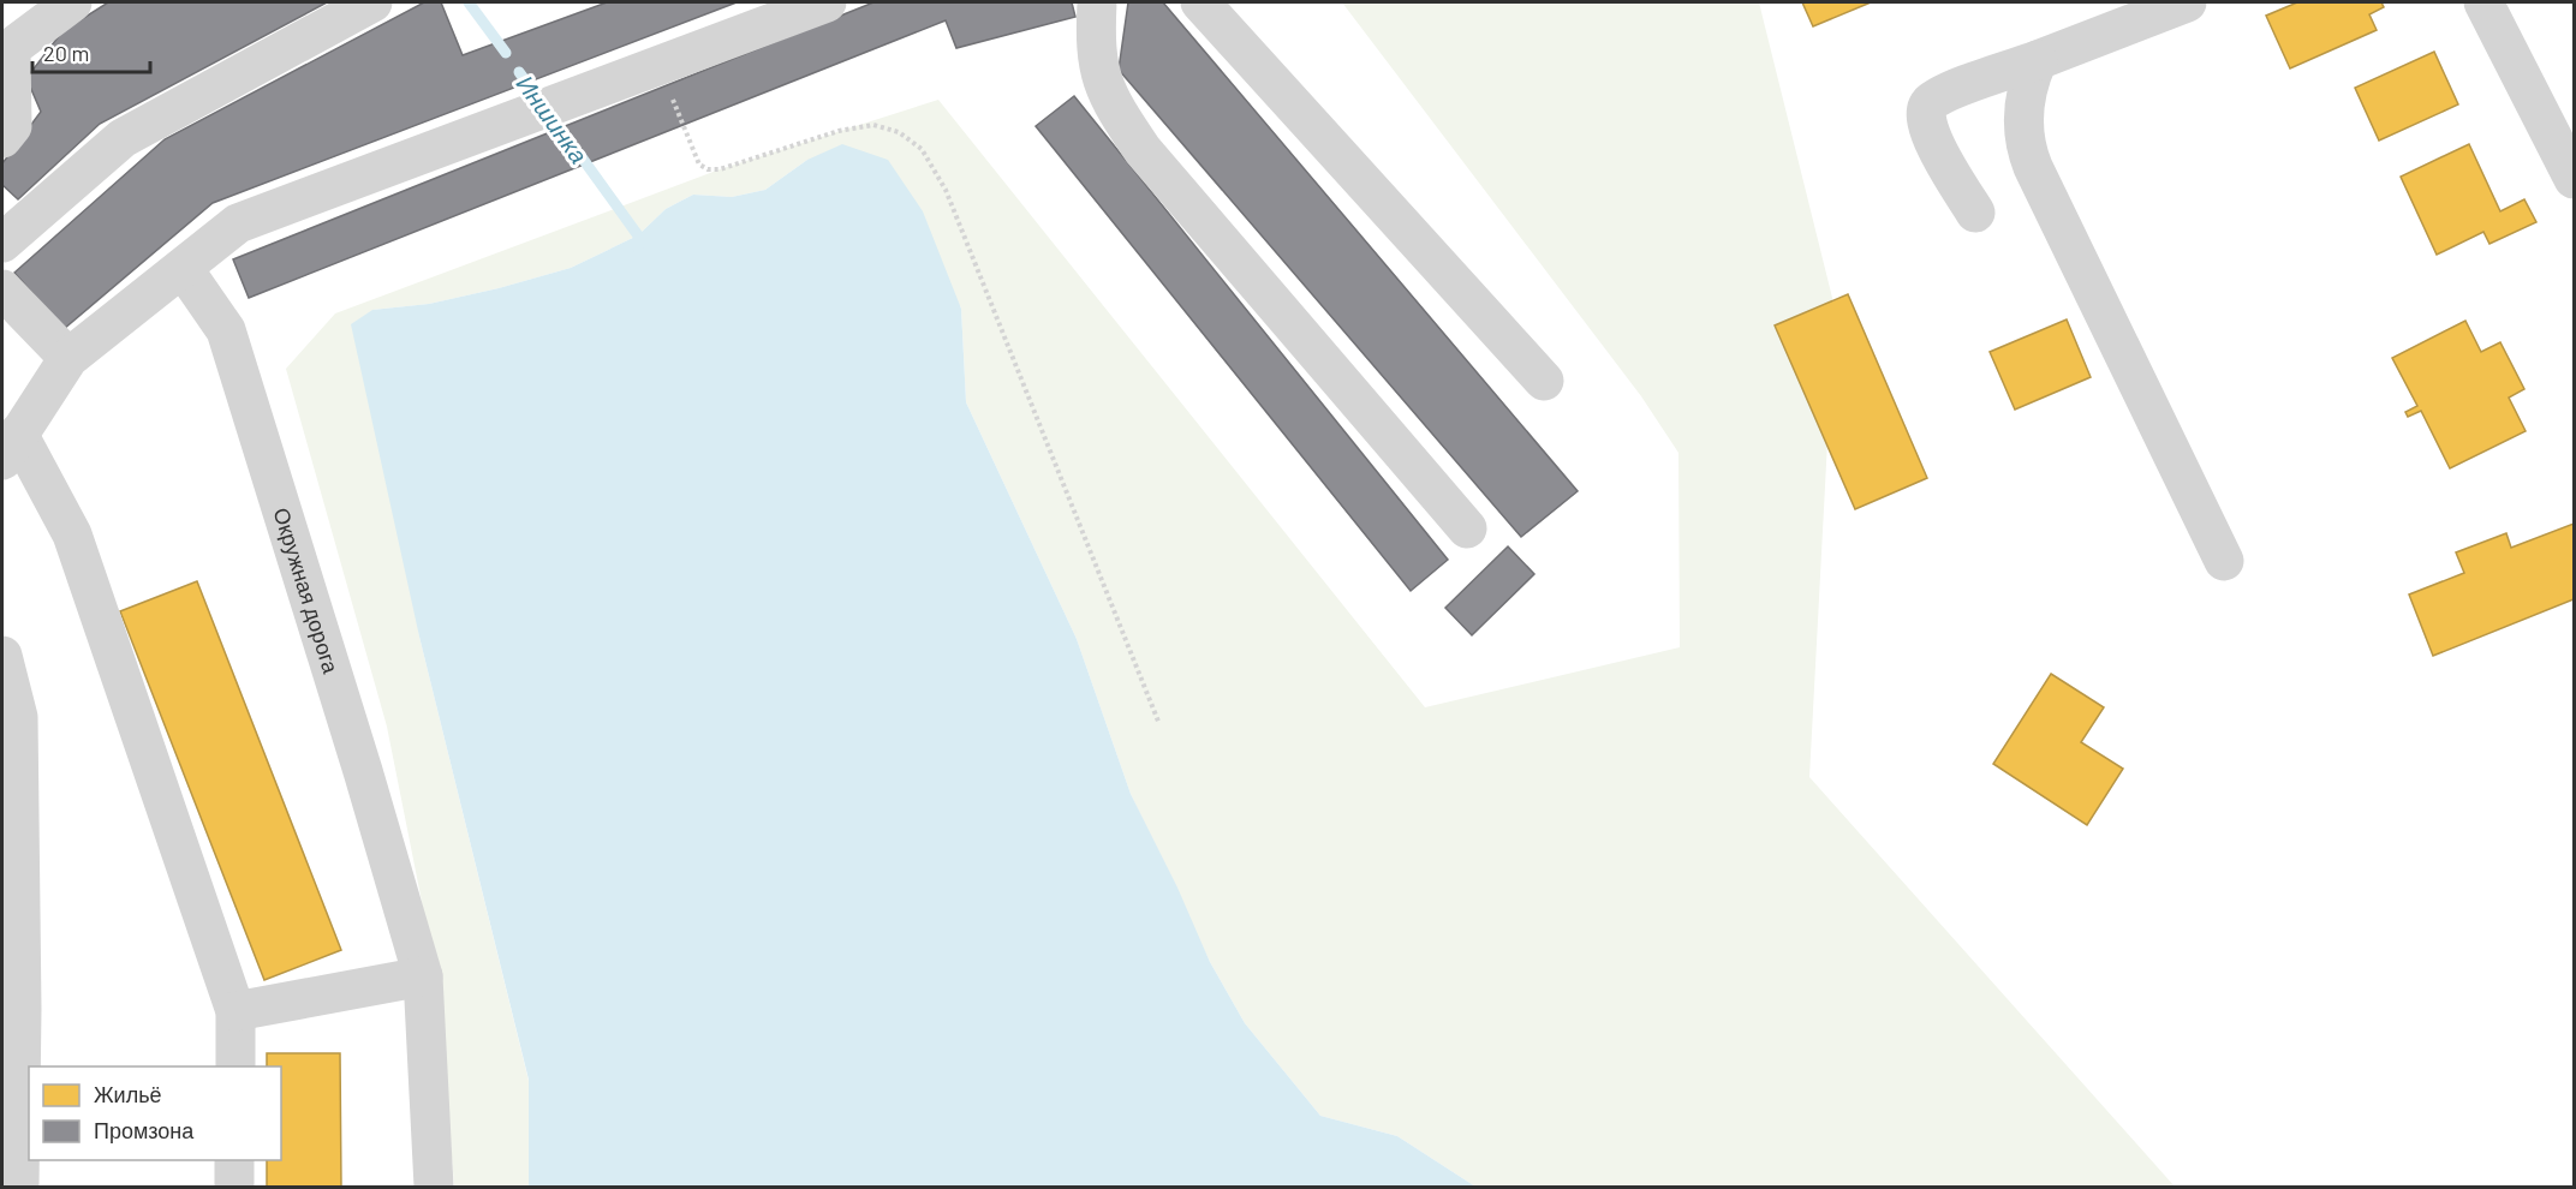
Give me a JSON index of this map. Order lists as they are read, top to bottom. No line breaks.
{"streets":{"street":["Окружная дорога"]},"water":["Иншинка"],"legend":["Жильё","Промзона"],"scale_bar":"20 m"}
